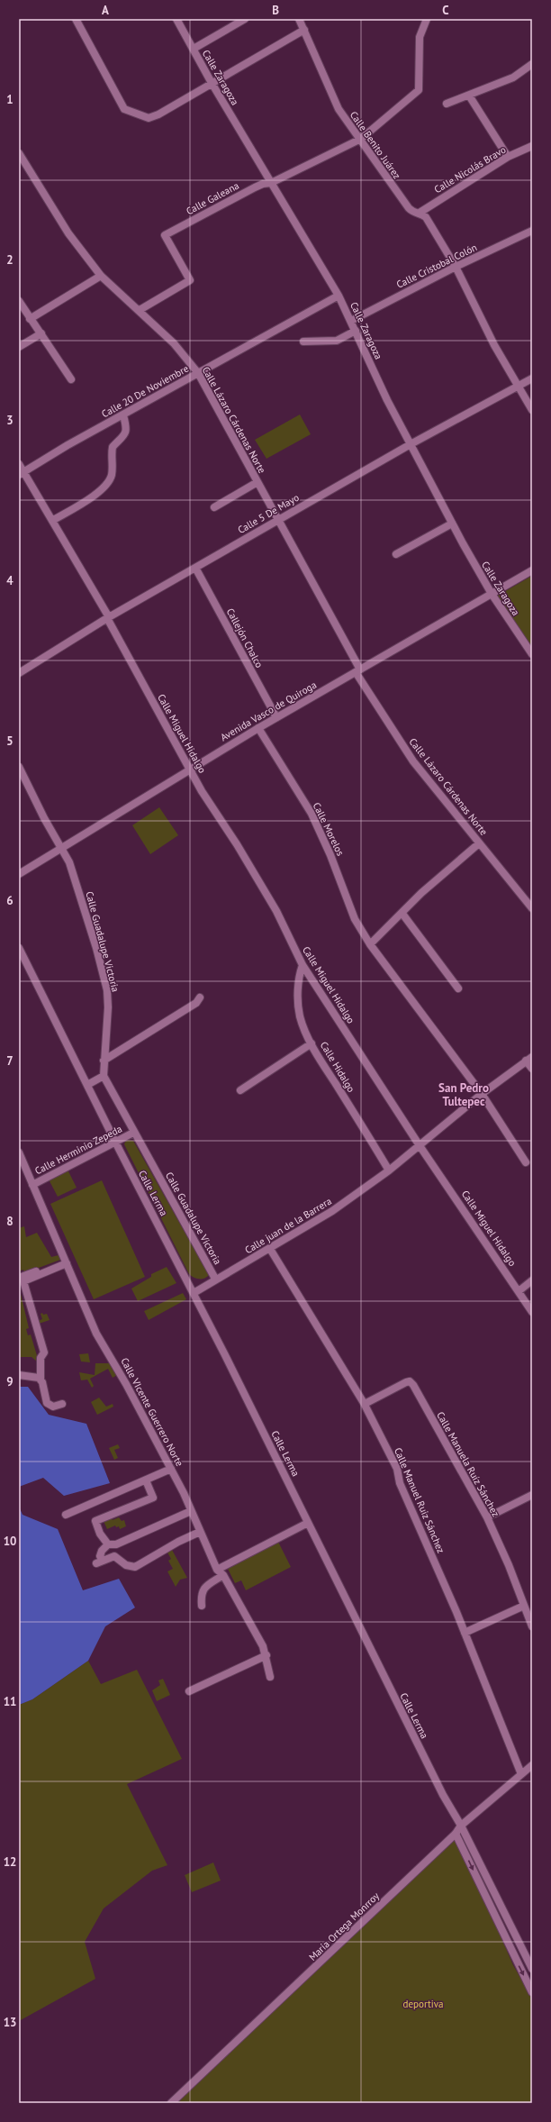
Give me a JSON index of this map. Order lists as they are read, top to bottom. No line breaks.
{"streets":{"street":["Calle Zaragoza","Calle Benito Juárez","Calle Nicolás Bravo","Calle Galeana","Calle Cristobal Colón","Calle 20 De Noviembre","Calle Lázaro Cárdenas Norte","Calle 5 De Mayo","Callejón Chalco","Avenida Vasco de Quiroga","Calle Miguel Hidalgo","Calle Morelos","Calle Guadalupe Victoria","Calle Hidalgo","Calle Herminio Zepeda","Calle Lerma","Calle juan de la Barrera","Calle VIcente Guerrero Norte","Calle Manuela Ruíz Sánchez","Calle Manuel Ruiz Sánchez","María Ortega Monrroy"]},"crossings":[["Calle Zaragoza","Calle Galeana"],["Calle Zaragoza","Calle Cristobal Colón"],["Calle Zaragoza","Calle 20 De Noviembre"],["Calle Zaragoza","Calle 5 De Mayo"],["Calle Zaragoza","Avenida Vasco de Quiroga"],["Calle Benito Juárez","Calle Nicolás Bravo"],["Calle Benito Juárez","Calle Galeana"],["Calle Benito Juárez","Calle Cristobal Colón"],["Calle Benito Juárez","Calle 5 De Mayo"],["Calle Galeana","Calle Lázaro Cárdenas Norte"],["Calle 20 De Noviembre","Calle Lázaro Cárdenas Norte"],["Calle 20 De Noviembre","Calle Miguel Hidalgo"],["Calle Lázaro Cárdenas Norte","Calle 5 De Mayo"],["Calle Lázaro Cárdenas Norte","Avenida Vasco de Quiroga"],["Calle 5 De Mayo","Callejón Chalco"],["Calle 5 De Mayo","Calle Miguel Hidalgo"],["Callejón Chalco","Avenida Vasco de Quiroga"],["Avenida Vasco de Quiroga","Calle Miguel Hidalgo"],["Avenida Vasco de Quiroga","Calle Morelos"],["Avenida Vasco de Quiroga","Calle Guadalupe Victoria"],["Calle Miguel Hidalgo","Calle Hidalgo"],["Calle Miguel Hidalgo","Calle juan de la Barrera"],["Calle Morelos","Calle juan de la Barrera"],["Calle Guadalupe Victoria","Calle Herminio Zepeda"],["Calle Guadalupe Victoria","Calle juan de la Barrera"],["Calle Hidalgo","Calle juan de la Barrera"],["Calle Herminio Zepeda","Calle Lerma"],["Calle Herminio Zepeda","Calle VIcente Guerrero Norte"],["Calle Lerma","Calle juan de la Barrera"],["Calle Lerma","María Ortega Monrroy"],["Calle juan de la Barrera","Calle Manuel Ruiz Sánchez"],["Calle Manuela Ruíz Sánchez","Calle Manuel Ruiz Sánchez"],["Calle Manuel Ruiz Sánchez","María Ortega Monrroy"]],"districts":["San Pedro Tultepec"],"parks":["deportiva"],"grid":{"columns":["A","B","C"],"rows":["1","2","3","4","5","6","7","8","9","10","11","12","13"]}}
